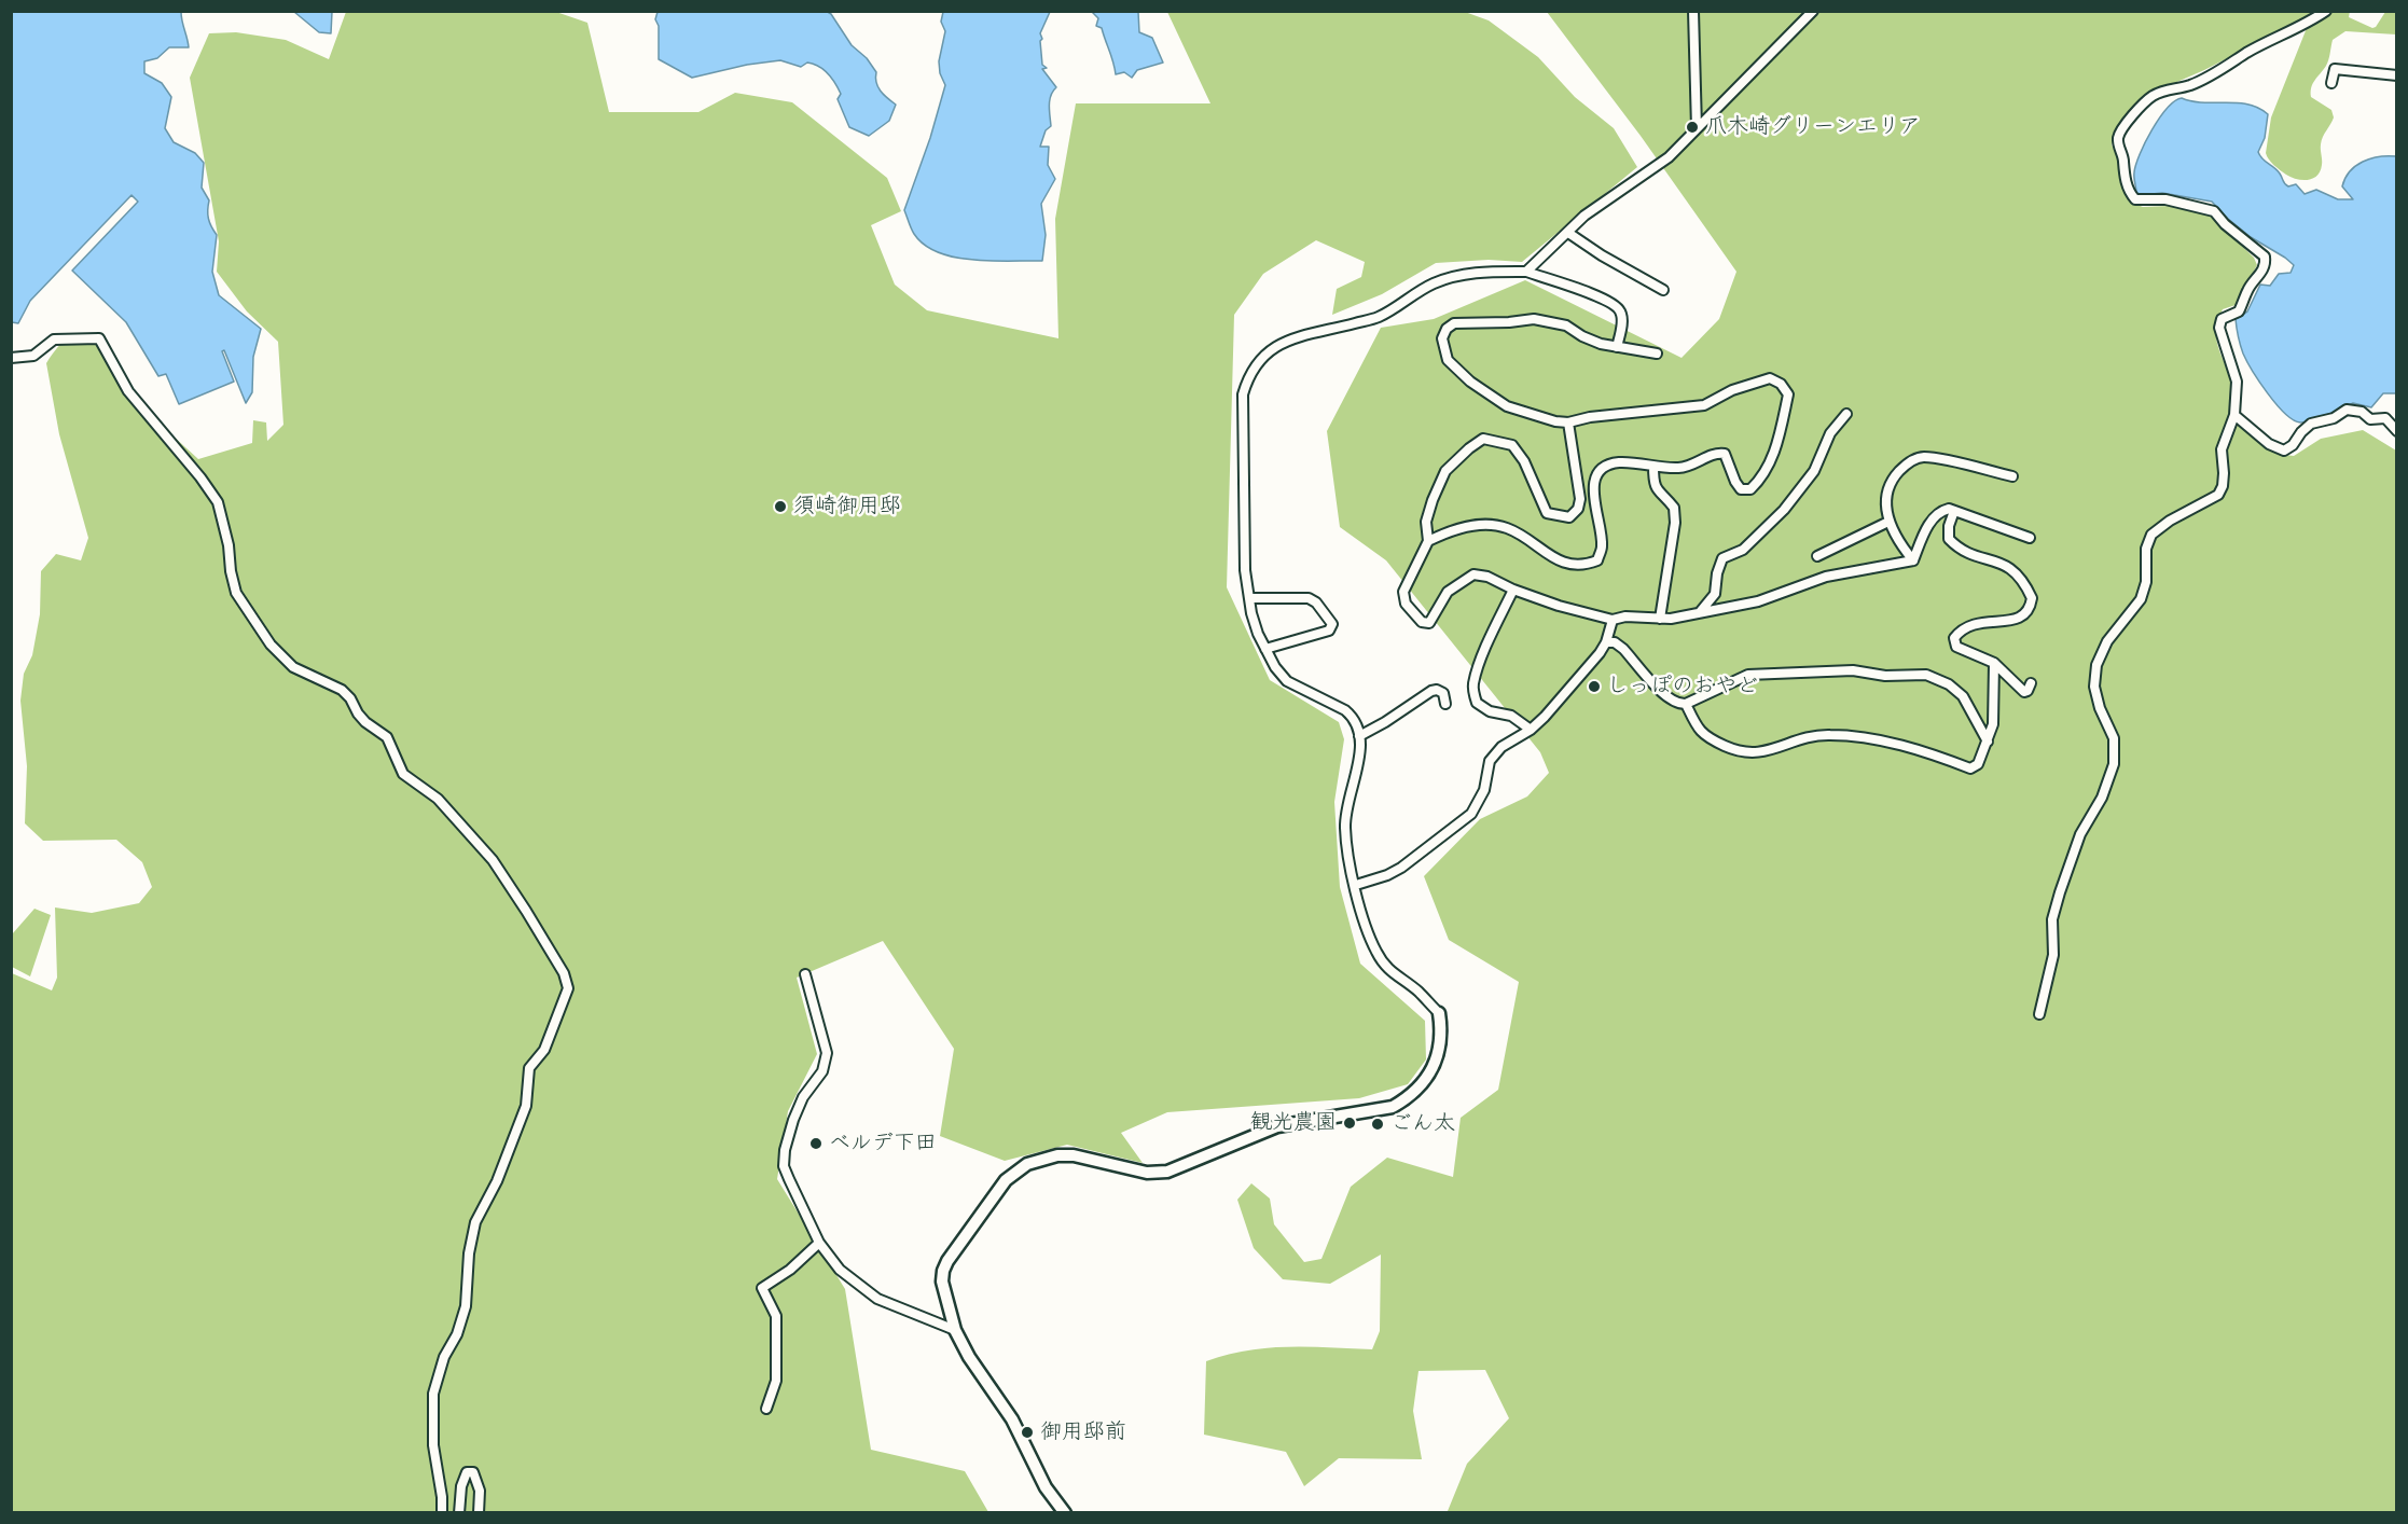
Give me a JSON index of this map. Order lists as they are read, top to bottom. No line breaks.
{"places":["爪木崎グリーンエリア","須崎御用邸","しっぽのおやど","観光農園","ごん太","ベルデ下田","御用邸前"]}
